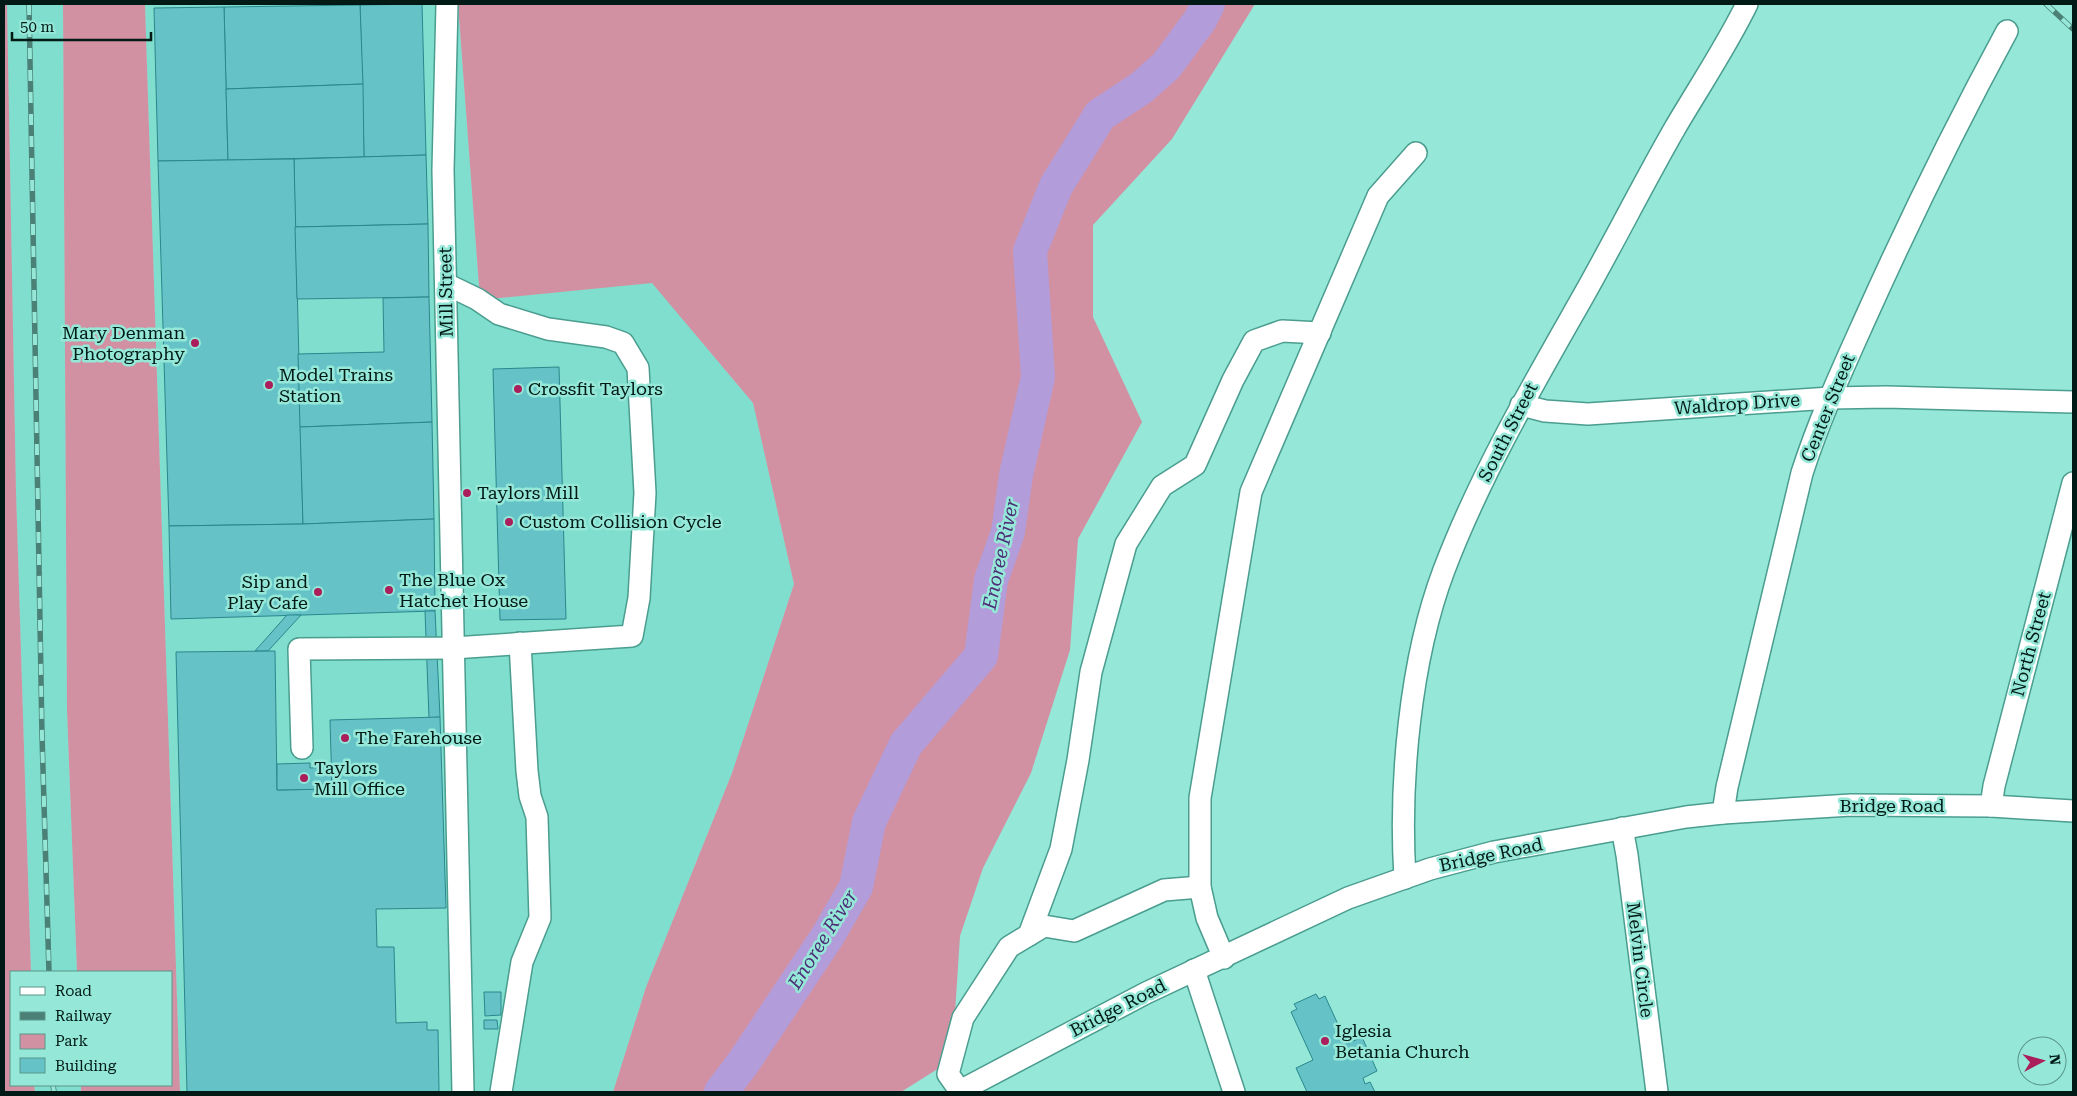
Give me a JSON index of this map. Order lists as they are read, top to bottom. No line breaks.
{"streets":{"street":["Mill Street","Waldrop Drive","Center Street","South Street","North Street","Bridge Road","Melvin Circle"]},"crossings":[["Waldrop Drive","Center Street"],["Waldrop Drive","South Street"],["Center Street","Bridge Road"],["South Street","Bridge Road"],["North Street","Bridge Road"],["Bridge Road","Melvin Circle"]],"water":["Enoree River"],"places":["Mary Denman Photography","Model Trains Station","Crossfit Taylors","Taylors Mill","Custom Collision Cycle","The Blue Ox Hatchet House","Sip and Play Cafe","The Farehouse","Taylors Mill Office","Iglesia Betania Church"],"legend":["Road","Railway","Park","Building"],"scale_bar":"50 m","north":"right"}
